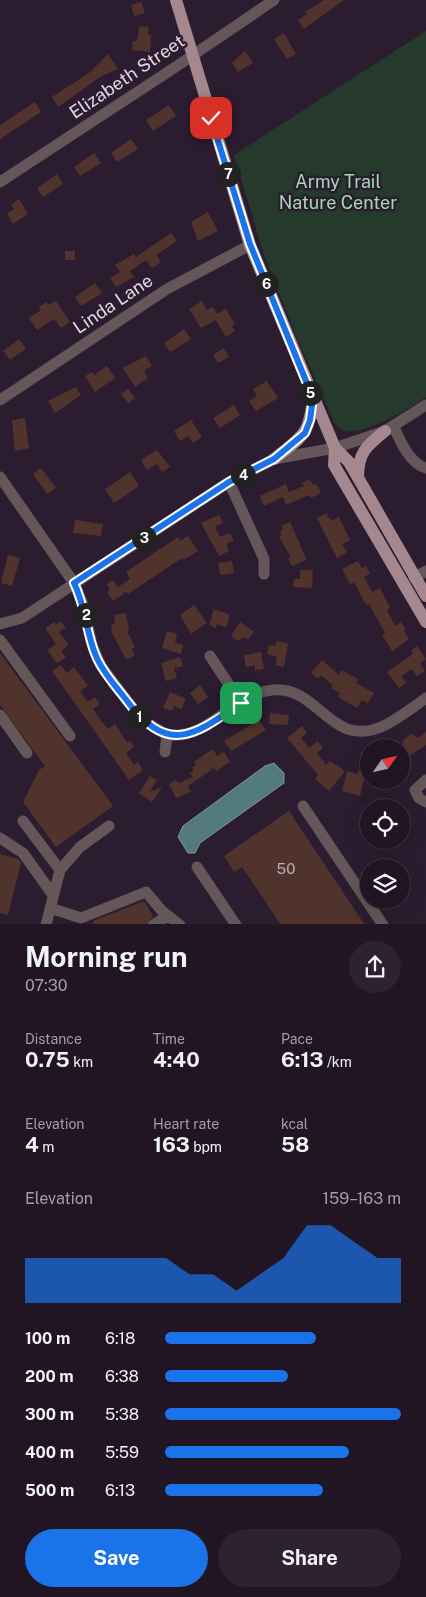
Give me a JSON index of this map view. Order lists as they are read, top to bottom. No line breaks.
{"streets":{"street":["Elizabeth Street","Linda Lane"]},"parks":["Army Trail Nature Center"],"house_numbers":["50"],"north":"top right","page":{"pins":["7","6","5","4","3","2","1"],"heading":["Morning run","07:30"],"stats":[["Distance","0.75 km"],["Time","4:40"],["Pace","6:13 /km"],["Elevation","4 m"],["Heart rate","163 bpm"],["kcal","58"]],"chart":["Elevation","159–163 m"],"list":[{"name":"100 m","note":"6:18"},{"name":"200 m","note":"6:38"},{"name":"300 m","note":"5:38"},{"name":"400 m","note":"5:59"},{"name":"500 m","note":"6:13"}],"buttons":["Save","Share"]}}
